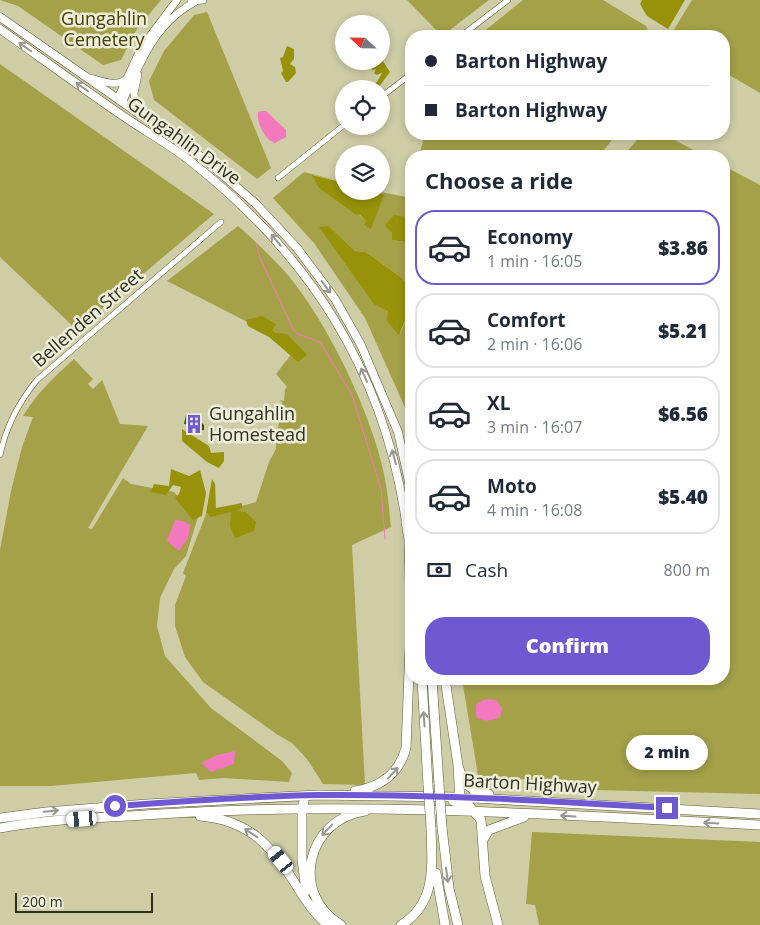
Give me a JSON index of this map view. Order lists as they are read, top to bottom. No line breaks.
{"streets":{"highway":["Barton Highway"],"main road":["Gungahlin Drive"],"street":["Bellenden Street"]},"parks":["Gungahlin Cemetery"],"places":{"building":["Gungahlin Homestead"]},"scale_bar":"200 m","north":"left","page":{"banner":["Barton Highway","Barton Highway"],"heading":"Choose a ride","list":[{"name":"Economy","note":"1 min · 16:05","value":"$3.86"},{"name":"Comfort","note":"2 min · 16:06","value":"$5.21"},{"name":"XL","note":"3 min · 16:07","value":"$6.56"},{"name":"Moto","note":"4 min · 16:08","value":"$5.40"}],"pay":["Cash","800 m"],"buttons":"Confirm","bubble":"2 min","scale":"200 m"}}
